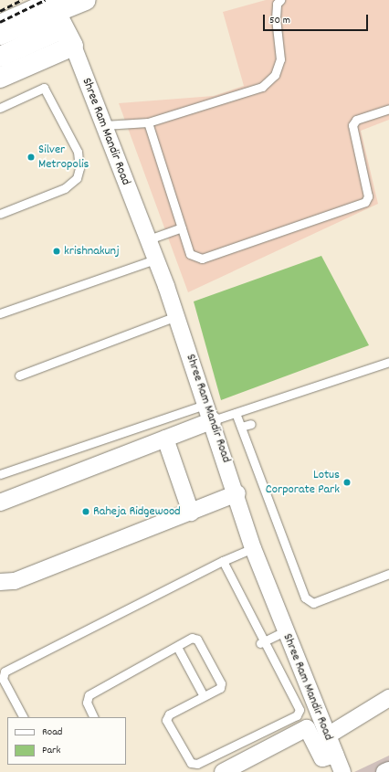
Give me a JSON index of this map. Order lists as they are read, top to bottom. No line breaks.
{"streets":{"street":["Shree Ram Mandir Road"]},"places":["Silver Metropolis","krishnakunj","Lotus Corporate Park","Raheja Ridgewood"],"legend":["Road","Park"],"scale_bar":"50 m"}
